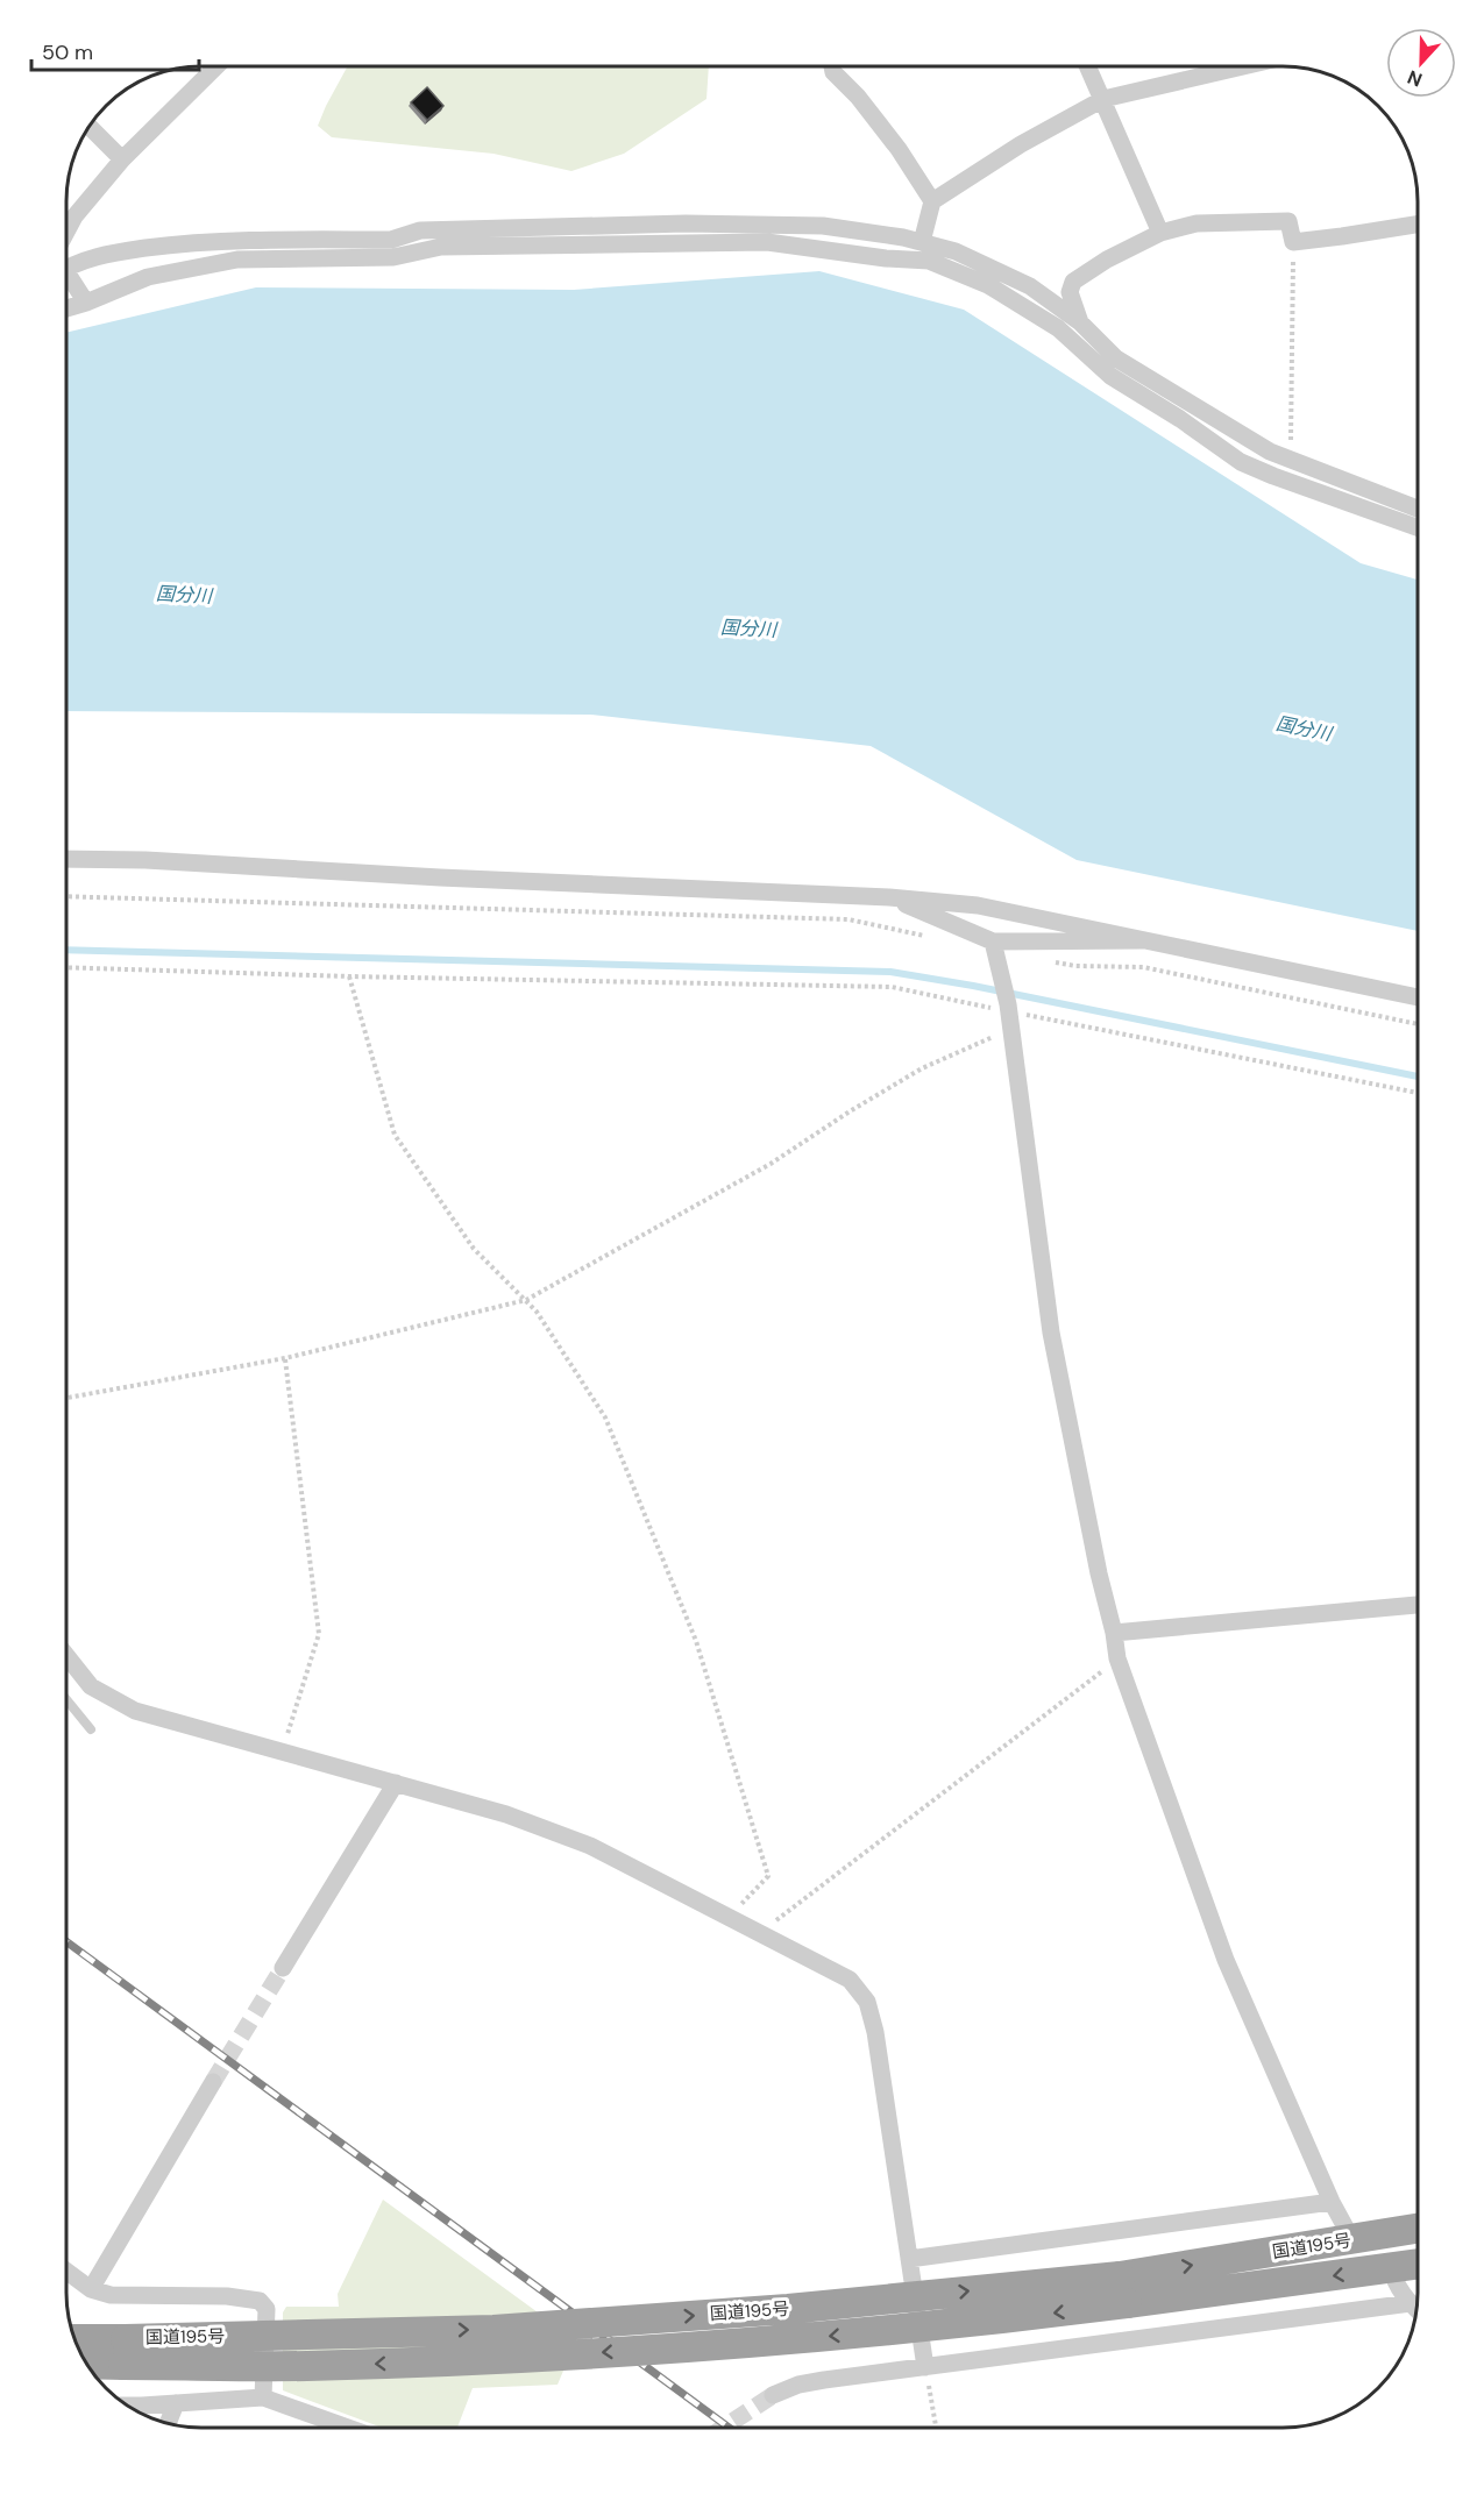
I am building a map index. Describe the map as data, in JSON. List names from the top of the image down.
{
  "streets": {
    "highway": ["国道195号"]
  },
  "water": ["国分川"],
  "scale_bar": "50 m",
  "north": "bottom"
}
